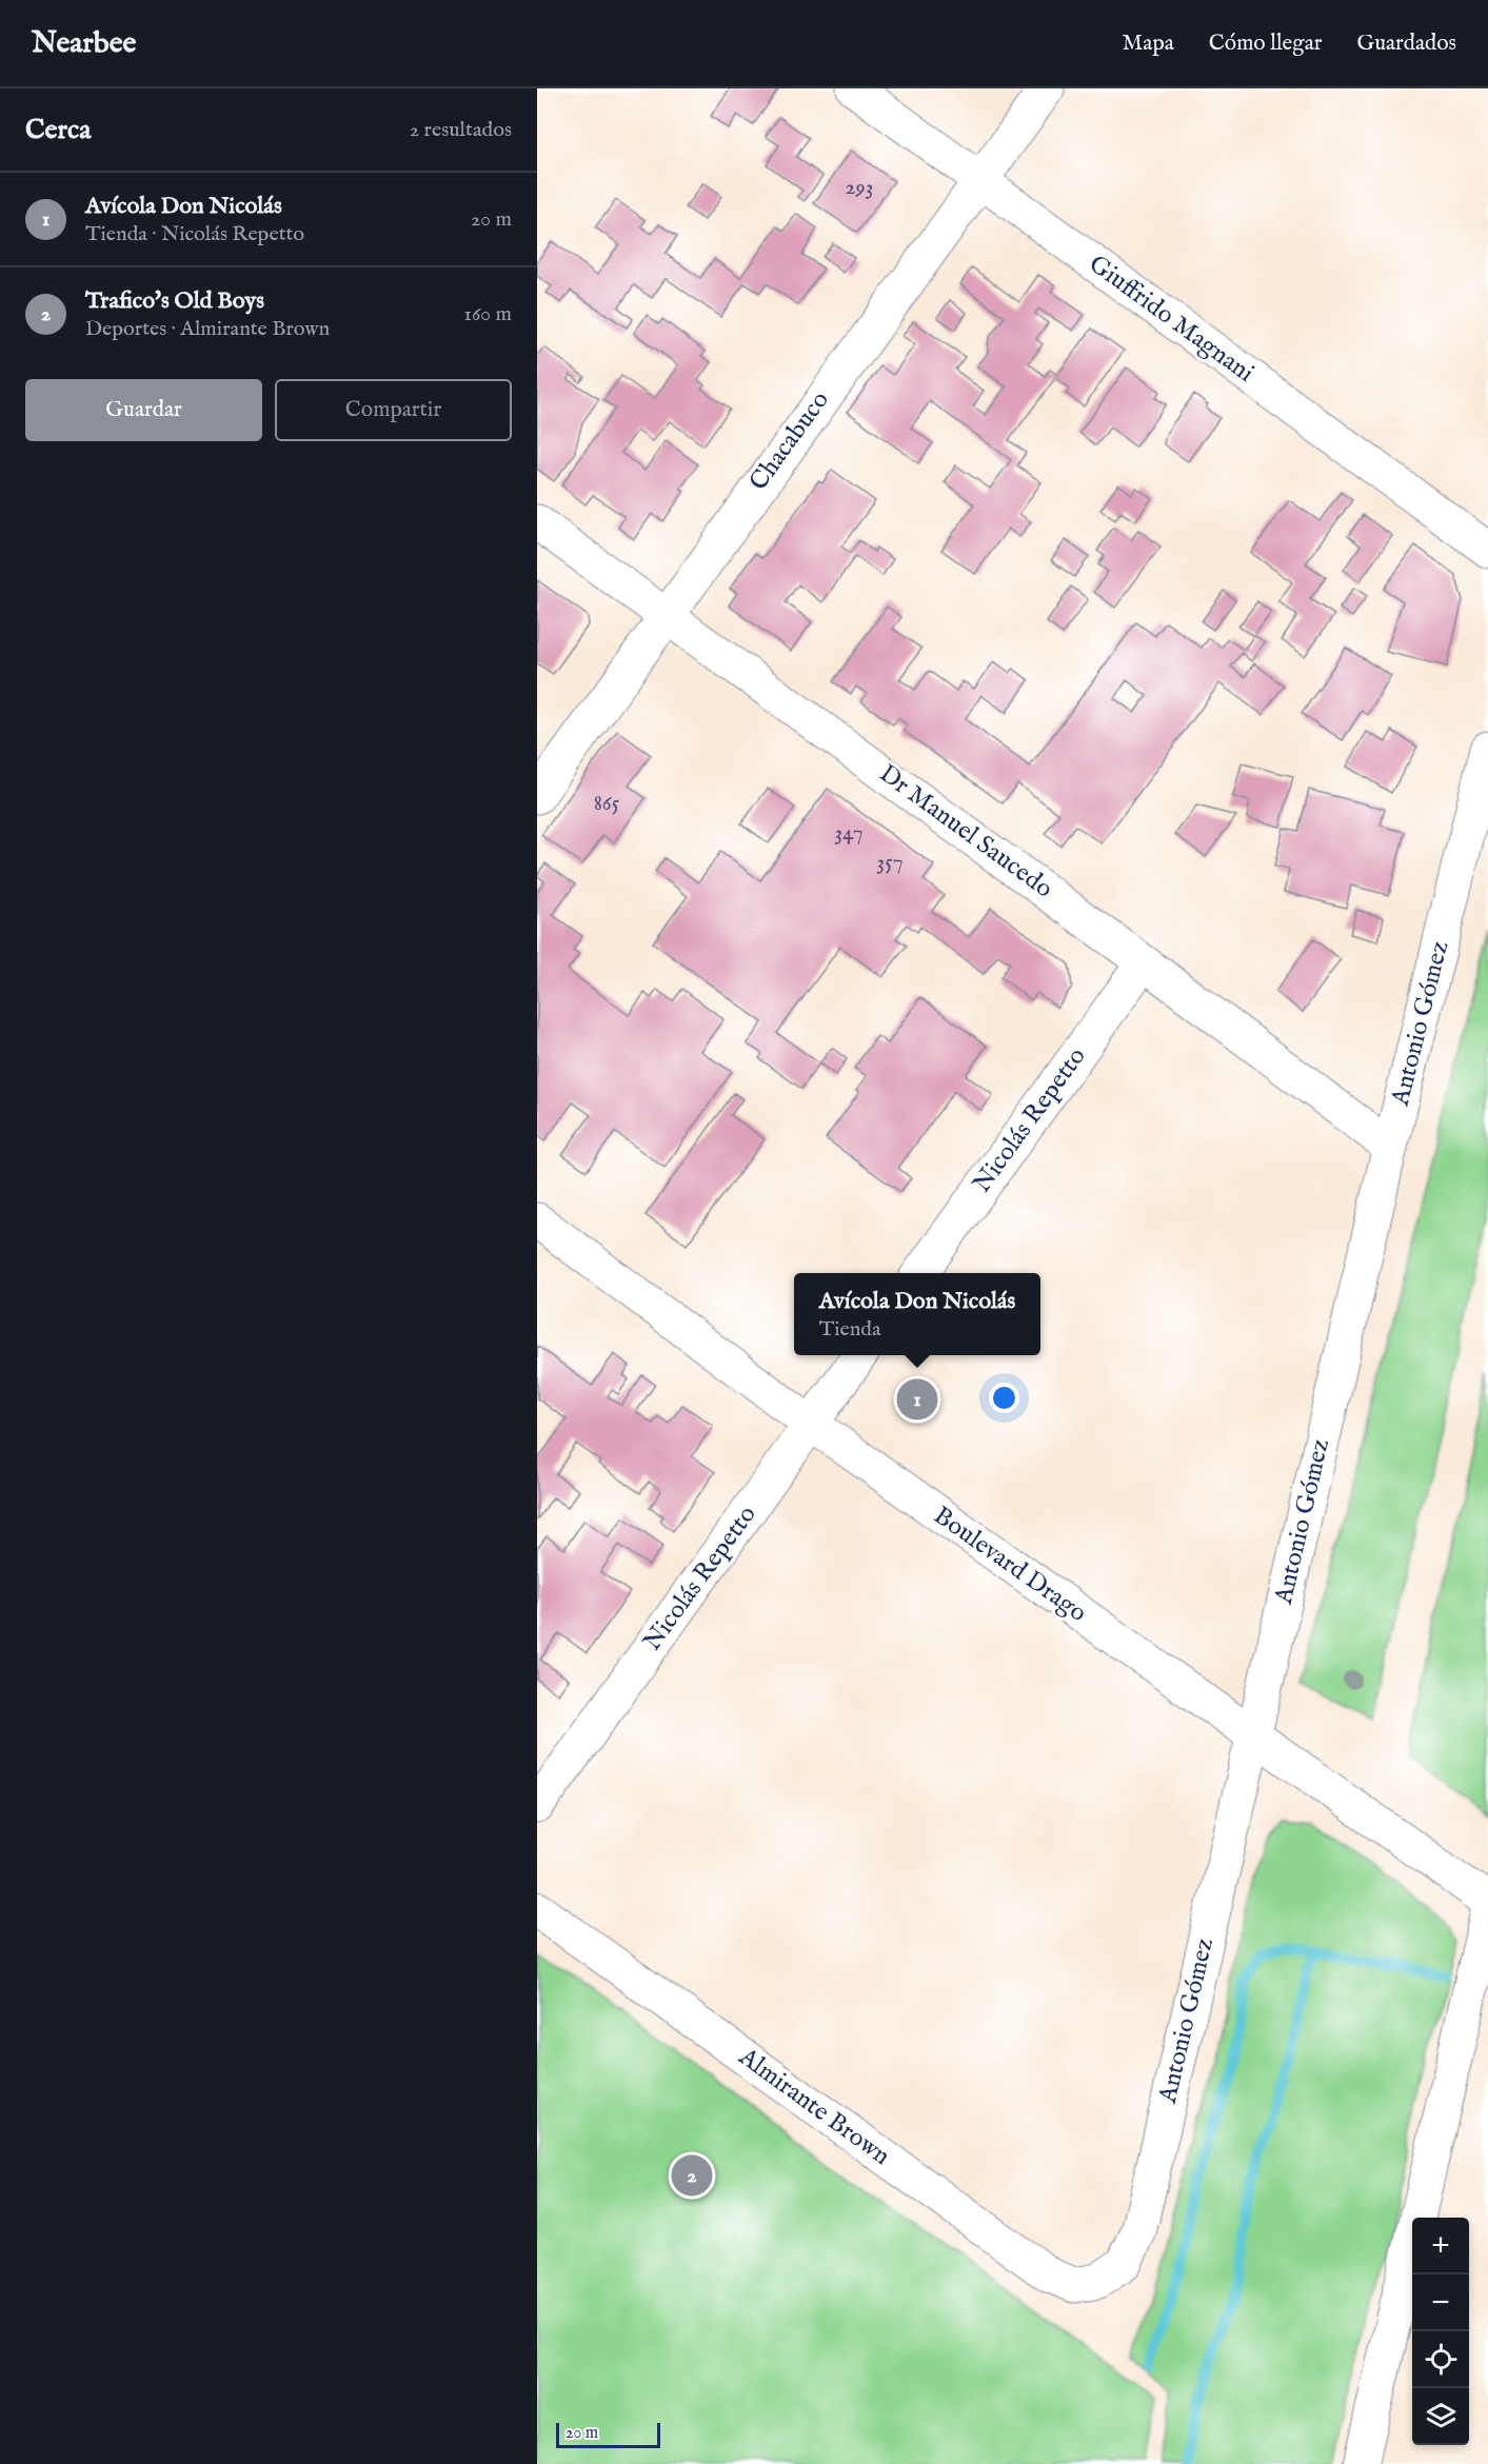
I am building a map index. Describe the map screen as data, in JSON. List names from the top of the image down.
{
  "streets": {
    "street": [
      "Giuffrido Magnani",
      "Chacabuco",
      "Dr Manuel Saucedo",
      "Antonio Gómez",
      "Nicolás Repetto",
      "Boulevard Drago",
      "Almirante Brown"
    ]
  },
  "crossings": [
    ["Giuffrido Magnani", "Chacabuco"],
    ["Chacabuco", "Dr Manuel Saucedo"],
    ["Dr Manuel Saucedo", "Antonio Gómez"],
    ["Dr Manuel Saucedo", "Nicolás Repetto"],
    ["Antonio Gómez", "Boulevard Drago"],
    ["Antonio Gómez", "Almirante Brown"],
    ["Nicolás Repetto", "Boulevard Drago"]
  ],
  "house_numbers": [
    "293",
    "865",
    "347",
    "357"
  ],
  "scale_bar": "20 m",
  "page": {
    "header": "Nearbee",
    "nav": ["Mapa", "Cómo llegar", "Guardados"],
    "heading": ["Cerca", "2 resultados"],
    "list": [
      {
        "mark": "1",
        "name": "Avícola Don Nicolás",
        "note": "Tienda · Nicolás Repetto",
        "value": "20 m"
      },
      {
        "mark": "2",
        "name": "Trafico's Old Boys",
        "note": "Deportes · Almirante Brown",
        "value": "160 m"
      }
    ],
    "buttons": ["Guardar", "Compartir"],
    "popup": ["Avícola Don Nicolás", "Tienda"],
    "pins": ["1", "2"],
    "map_buttons": ["+", "−"],
    "scale": "20 m"
  }
}
